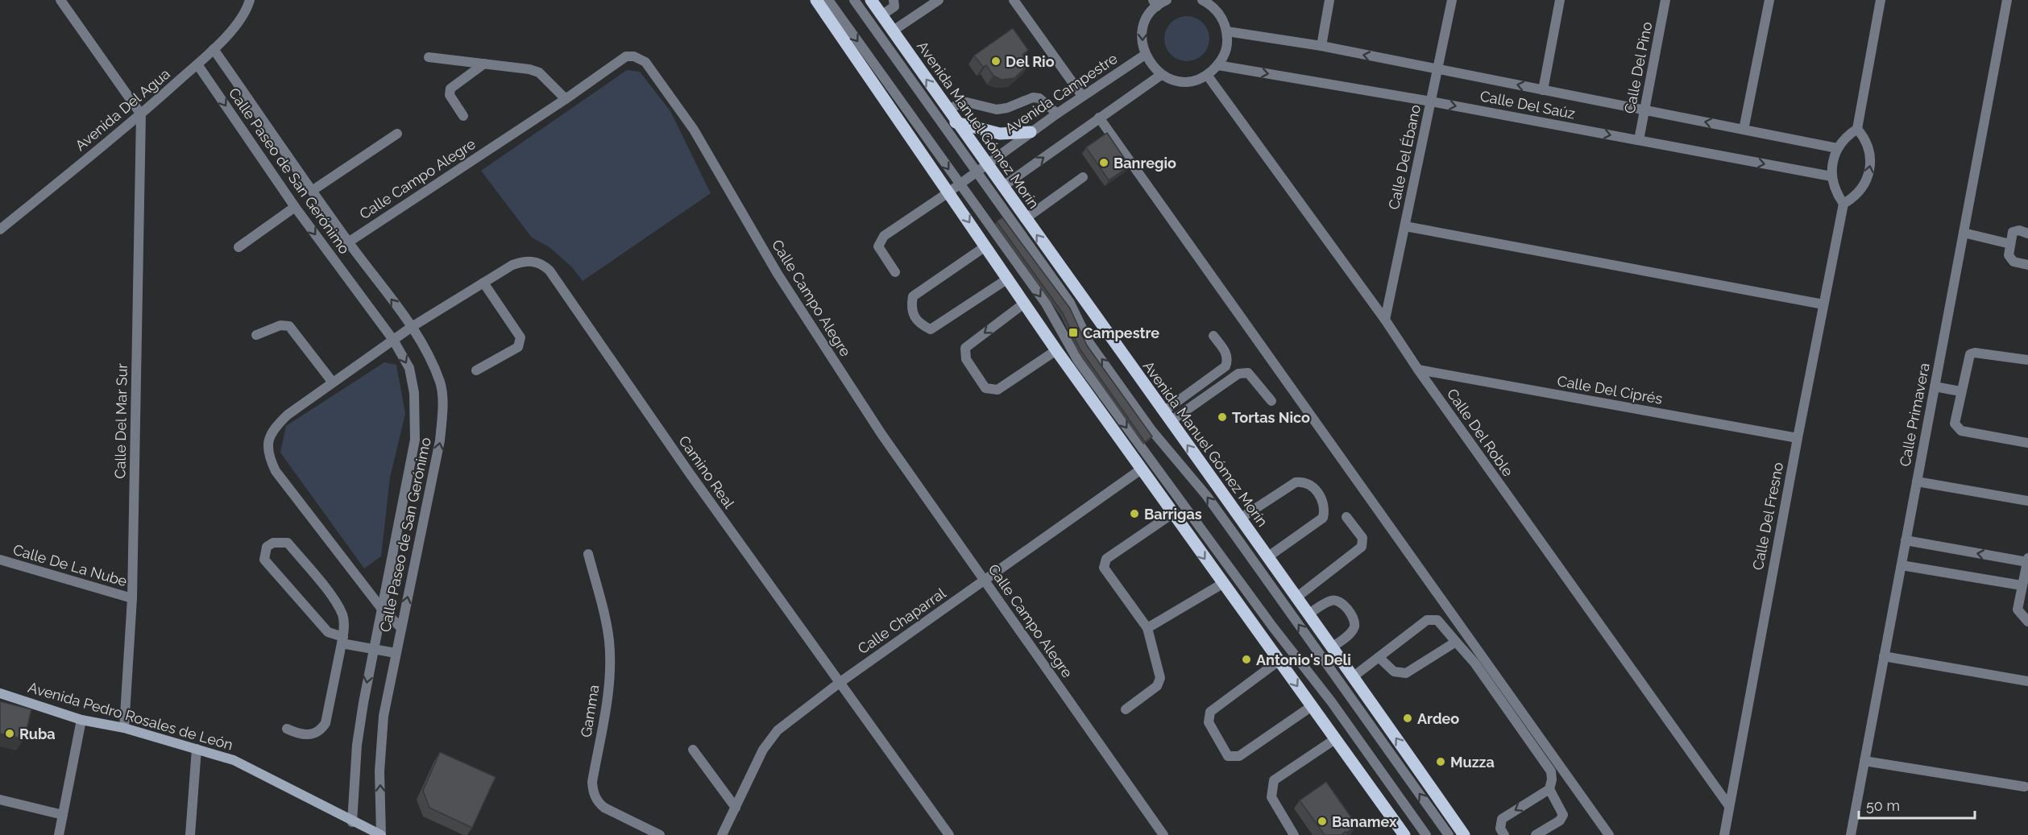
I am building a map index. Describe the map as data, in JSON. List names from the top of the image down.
{
  "streets": {
    "main road": ["Avenida Manuel Gómez Morín", "Avenida Pedro Rosales de León"],
    "street": [
      "Calle Del Pino",
      "Avenida Campestre",
      "Calle Del Saúz",
      "Avenida Del Agua",
      "Calle Del Ébano",
      "Calle Paseo de San Gerónimo",
      "Calle Campo Alegre",
      "Calle Del Ciprés",
      "Calle Primavera",
      "Calle Del Mar Sur",
      "Calle Del Roble",
      "Camino Real",
      "Calle Del Fresno",
      "Calle De La Nube",
      "Calle Chaparral",
      "Gamma"
    ]
  },
  "crossings": [
    ["Calle Del Pino", "Calle Del Saúz"],
    ["Avenida Campestre", "Avenida Manuel Gómez Morín"],
    ["Calle Del Saúz", "Calle Del Ébano"],
    ["Avenida Del Agua", "Calle Paseo de San Gerónimo"],
    ["Avenida Del Agua", "Calle Del Mar Sur"],
    ["Calle Del Ébano", "Calle Del Roble"],
    ["Calle Paseo de San Gerónimo", "Calle Campo Alegre"],
    ["Calle Paseo de San Gerónimo", "Camino Real"],
    ["Calle Paseo de San Gerónimo", "Avenida Pedro Rosales de León"],
    ["Calle Campo Alegre", "Calle Chaparral"],
    ["Calle Del Ciprés", "Calle Del Roble"],
    ["Calle Del Ciprés", "Calle Del Fresno"],
    ["Calle Del Mar Sur", "Calle De La Nube"],
    ["Calle Del Mar Sur", "Avenida Pedro Rosales de León"],
    ["Calle Del Roble", "Calle Del Fresno"],
    ["Camino Real", "Calle Chaparral"]
  ],
  "places": {
    "other": [
      "Del Rio",
      "Banregio",
      "Tortas Nico",
      "Barrigas",
      "Antonio's Deli",
      "Ardeo",
      "Ruba",
      "Muzza",
      "Banamex"
    ],
    "transit": ["Campestre"]
  },
  "scale_bar": "50 m"
}
